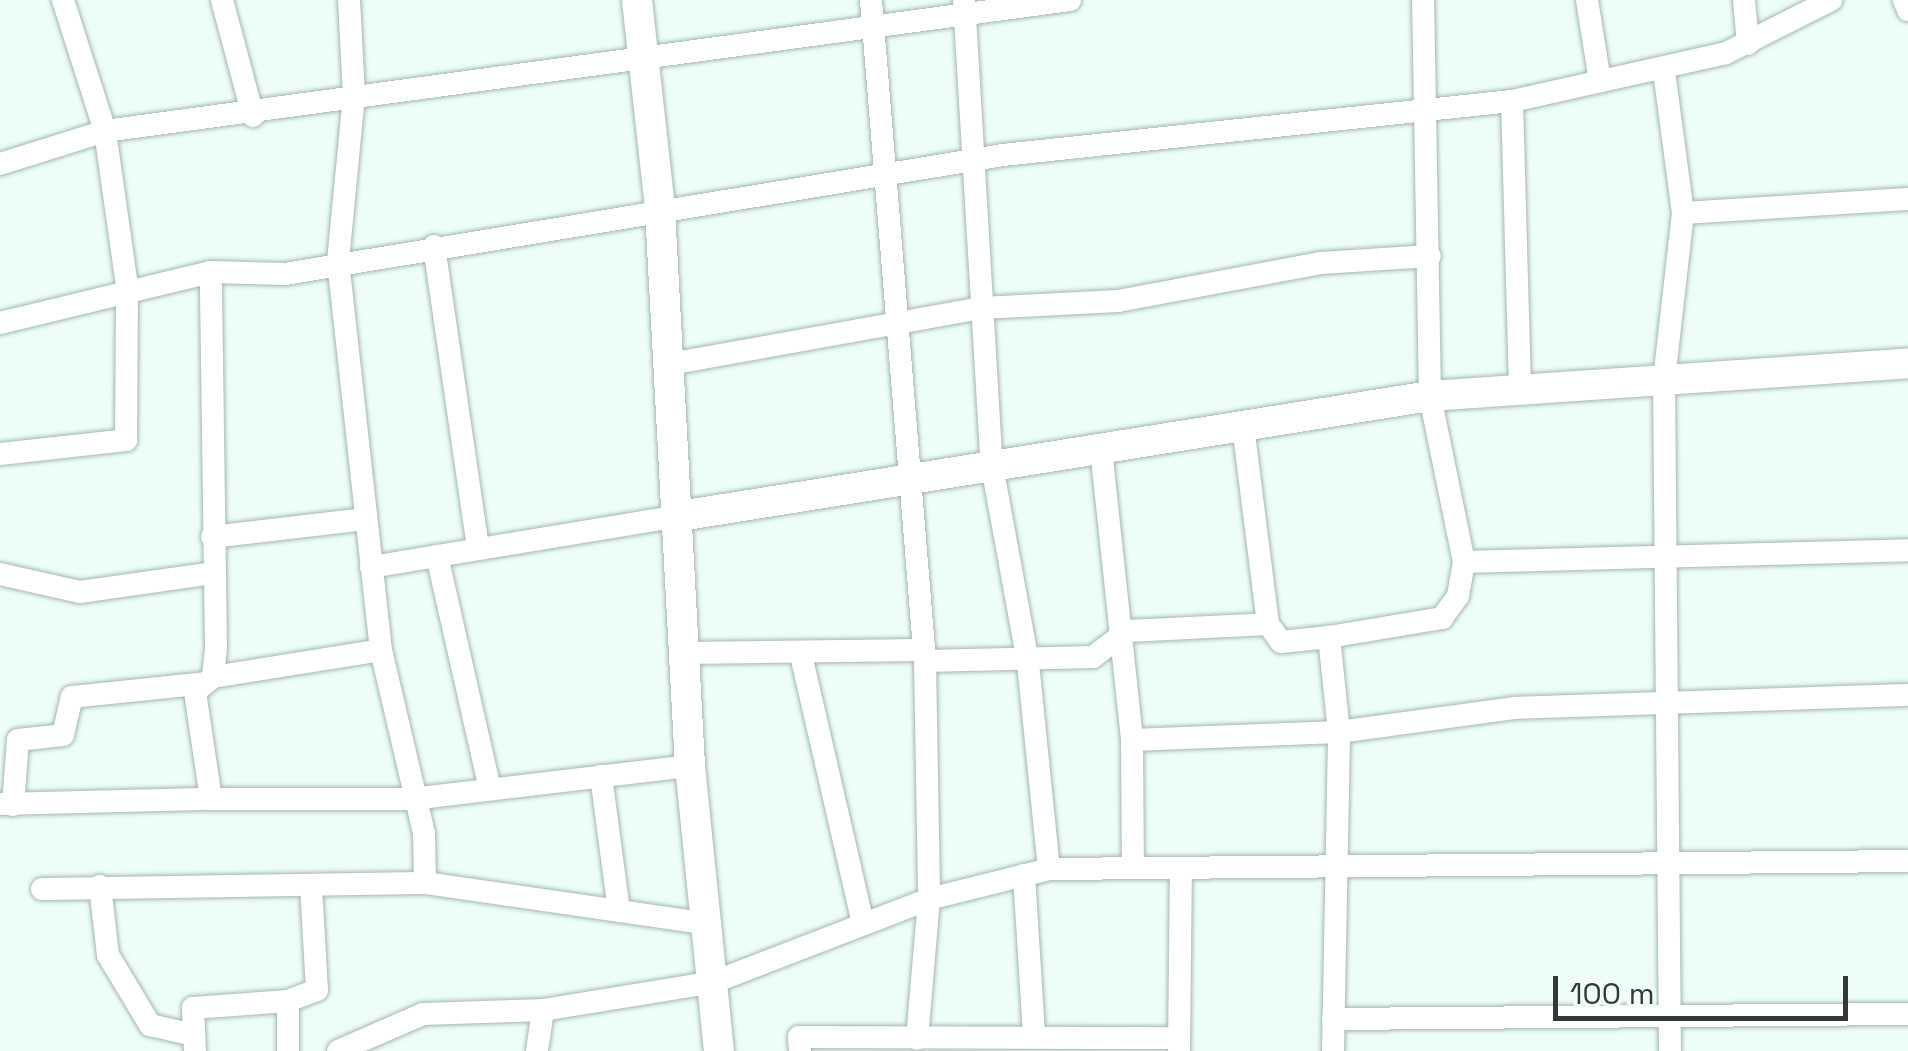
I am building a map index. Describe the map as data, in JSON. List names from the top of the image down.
{
  "scale_bar": "100 m"
}
